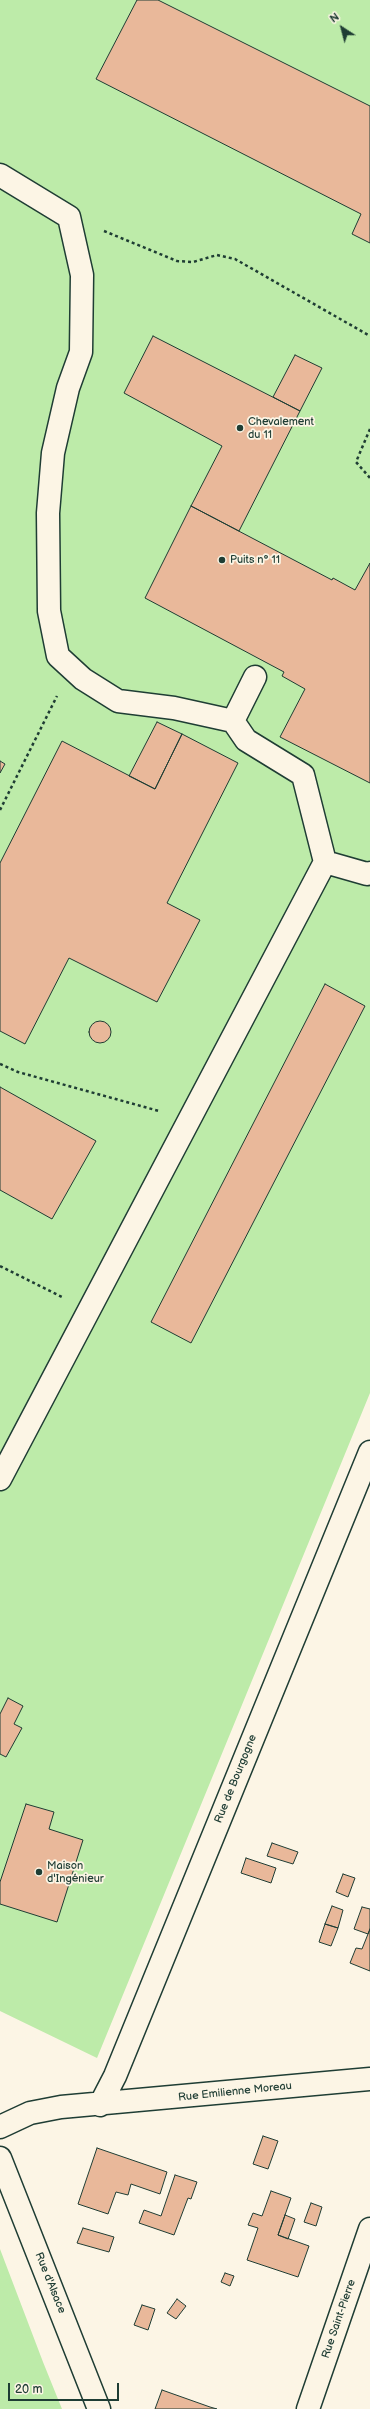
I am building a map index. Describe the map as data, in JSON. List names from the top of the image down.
{
  "streets": {
    "street": [
      "Rue de Bourgogne",
      "Rue Emilienne Moreau",
      "Rue d'Alsace",
      "Rue Saint-Pierre"
    ]
  },
  "crossings": [
    ["Rue de Bourgogne", "Rue Emilienne Moreau"]
  ],
  "places": ["Chevalement du 11", "Puits n° 11", "Maison d'Ingénieur"],
  "scale_bar": "20 m",
  "north": "top left"
}
